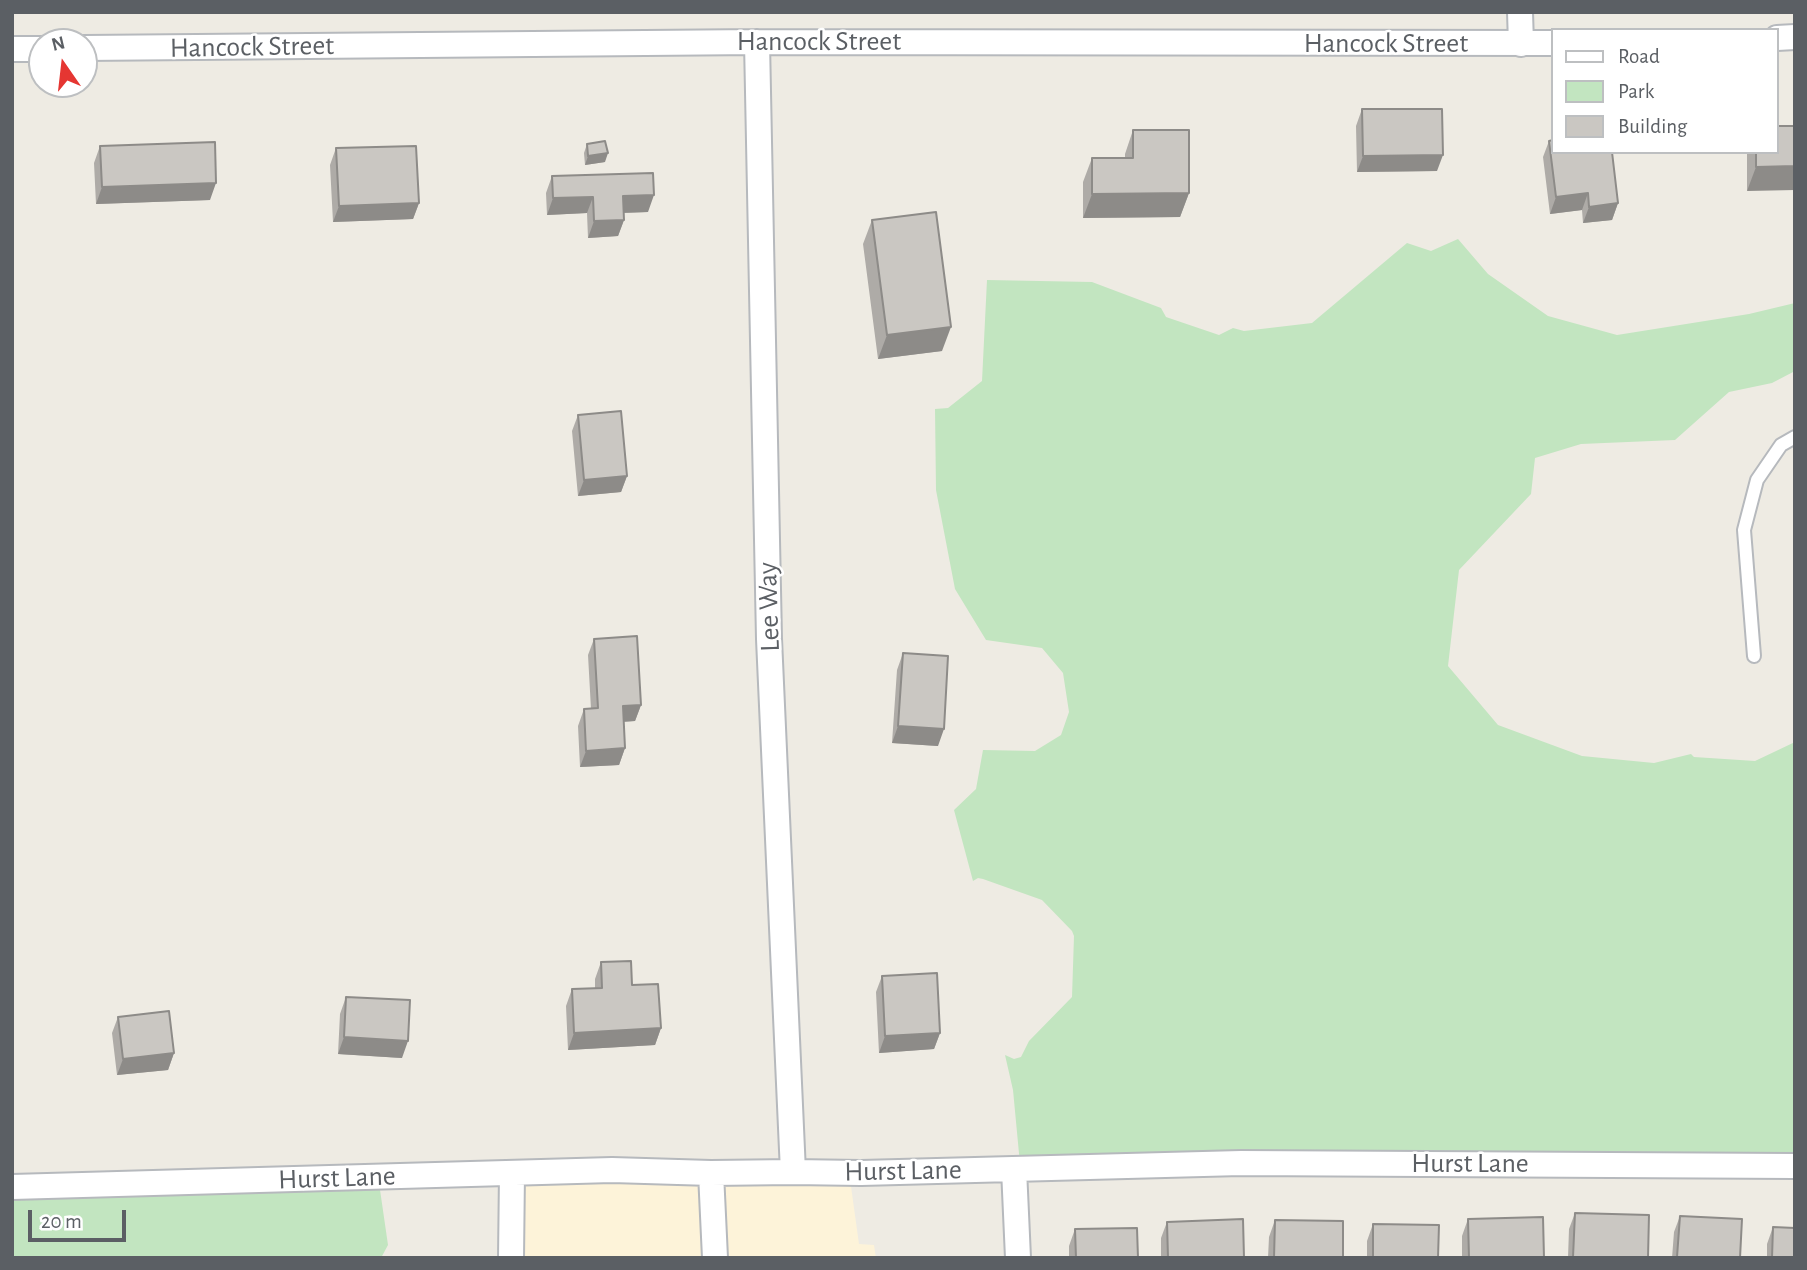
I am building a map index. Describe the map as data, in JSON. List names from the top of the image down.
{
  "streets": {
    "street": ["Hancock Street", "Lee Way", "Hurst Lane"]
  },
  "crossings": [
    ["Hancock Street", "Lee Way"],
    ["Lee Way", "Hurst Lane"]
  ],
  "legend": ["Road", "Park", "Building"],
  "scale_bar": "20 m",
  "north": "top"
}
